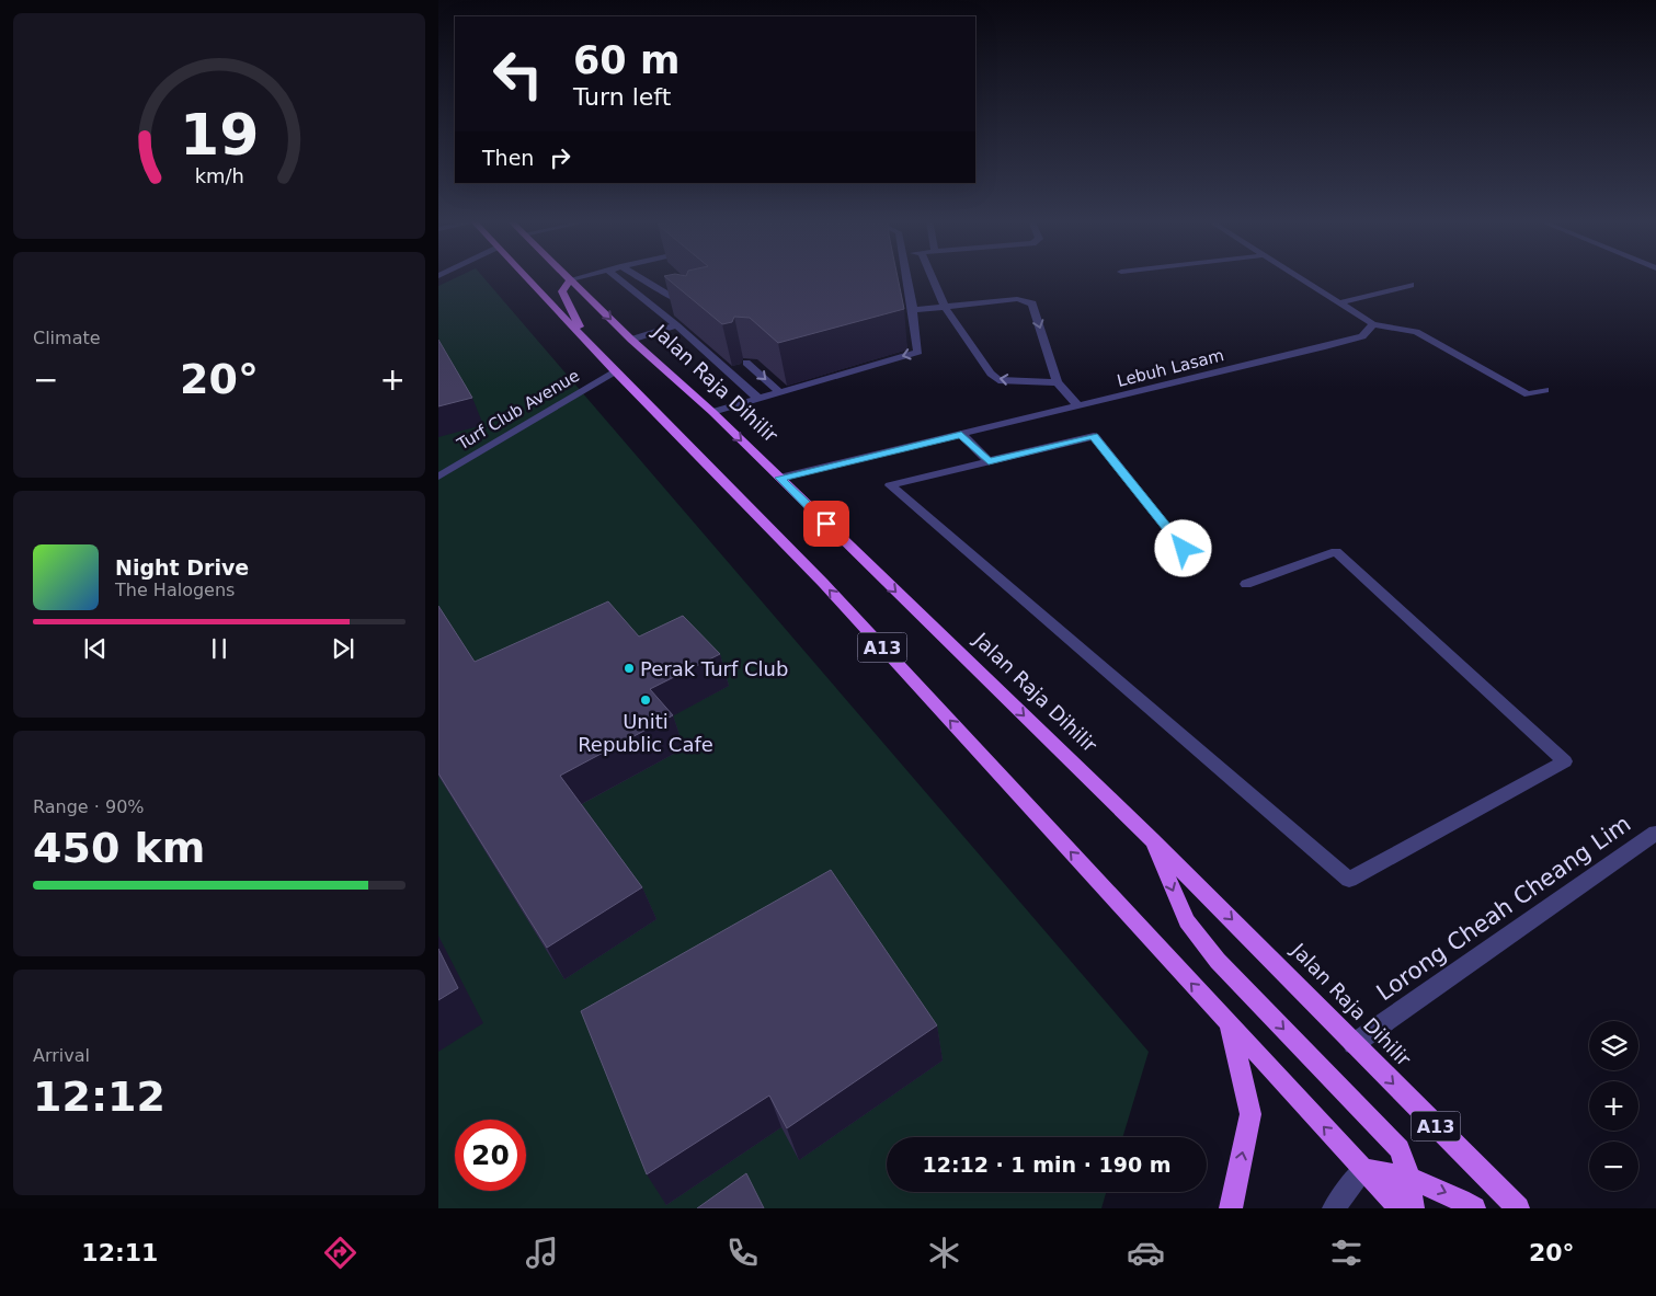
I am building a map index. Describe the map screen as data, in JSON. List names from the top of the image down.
{
  "streets": {
    "main road": ["Jalan Raja Dihilir", "A13"],
    "street": ["Lebuh Lasam", "Turf Club Avenue", "Lorong Cheah Cheang Lim"]
  },
  "crossings": [
    ["Lebuh Lasam", "Jalan Raja Dihilir"],
    ["Jalan Raja Dihilir", "Lorong Cheah Cheang Lim"],
    ["Turf Club Avenue", "A13"]
  ],
  "places": ["Perak Turf Club", "Uniti Republic Cafe"],
  "page": {
    "turn": ["60 m", "Turn left"],
    "then": "Then",
    "tile": [
      "Climate",
      ["Range · 90%", "450 km"],
      ["Arrival", "12:12"]
    ],
    "heat": ["−", "20°", "+"],
    "song": ["Night Drive", "The Halogens"],
    "map_buttons": ["+", "−"],
    "limit": "20",
    "trip": "12:12 · 1 min · 190 m",
    "tabs": ["12:11", "20°"],
    "gauge": ["19", "km/h"]
  }
}
